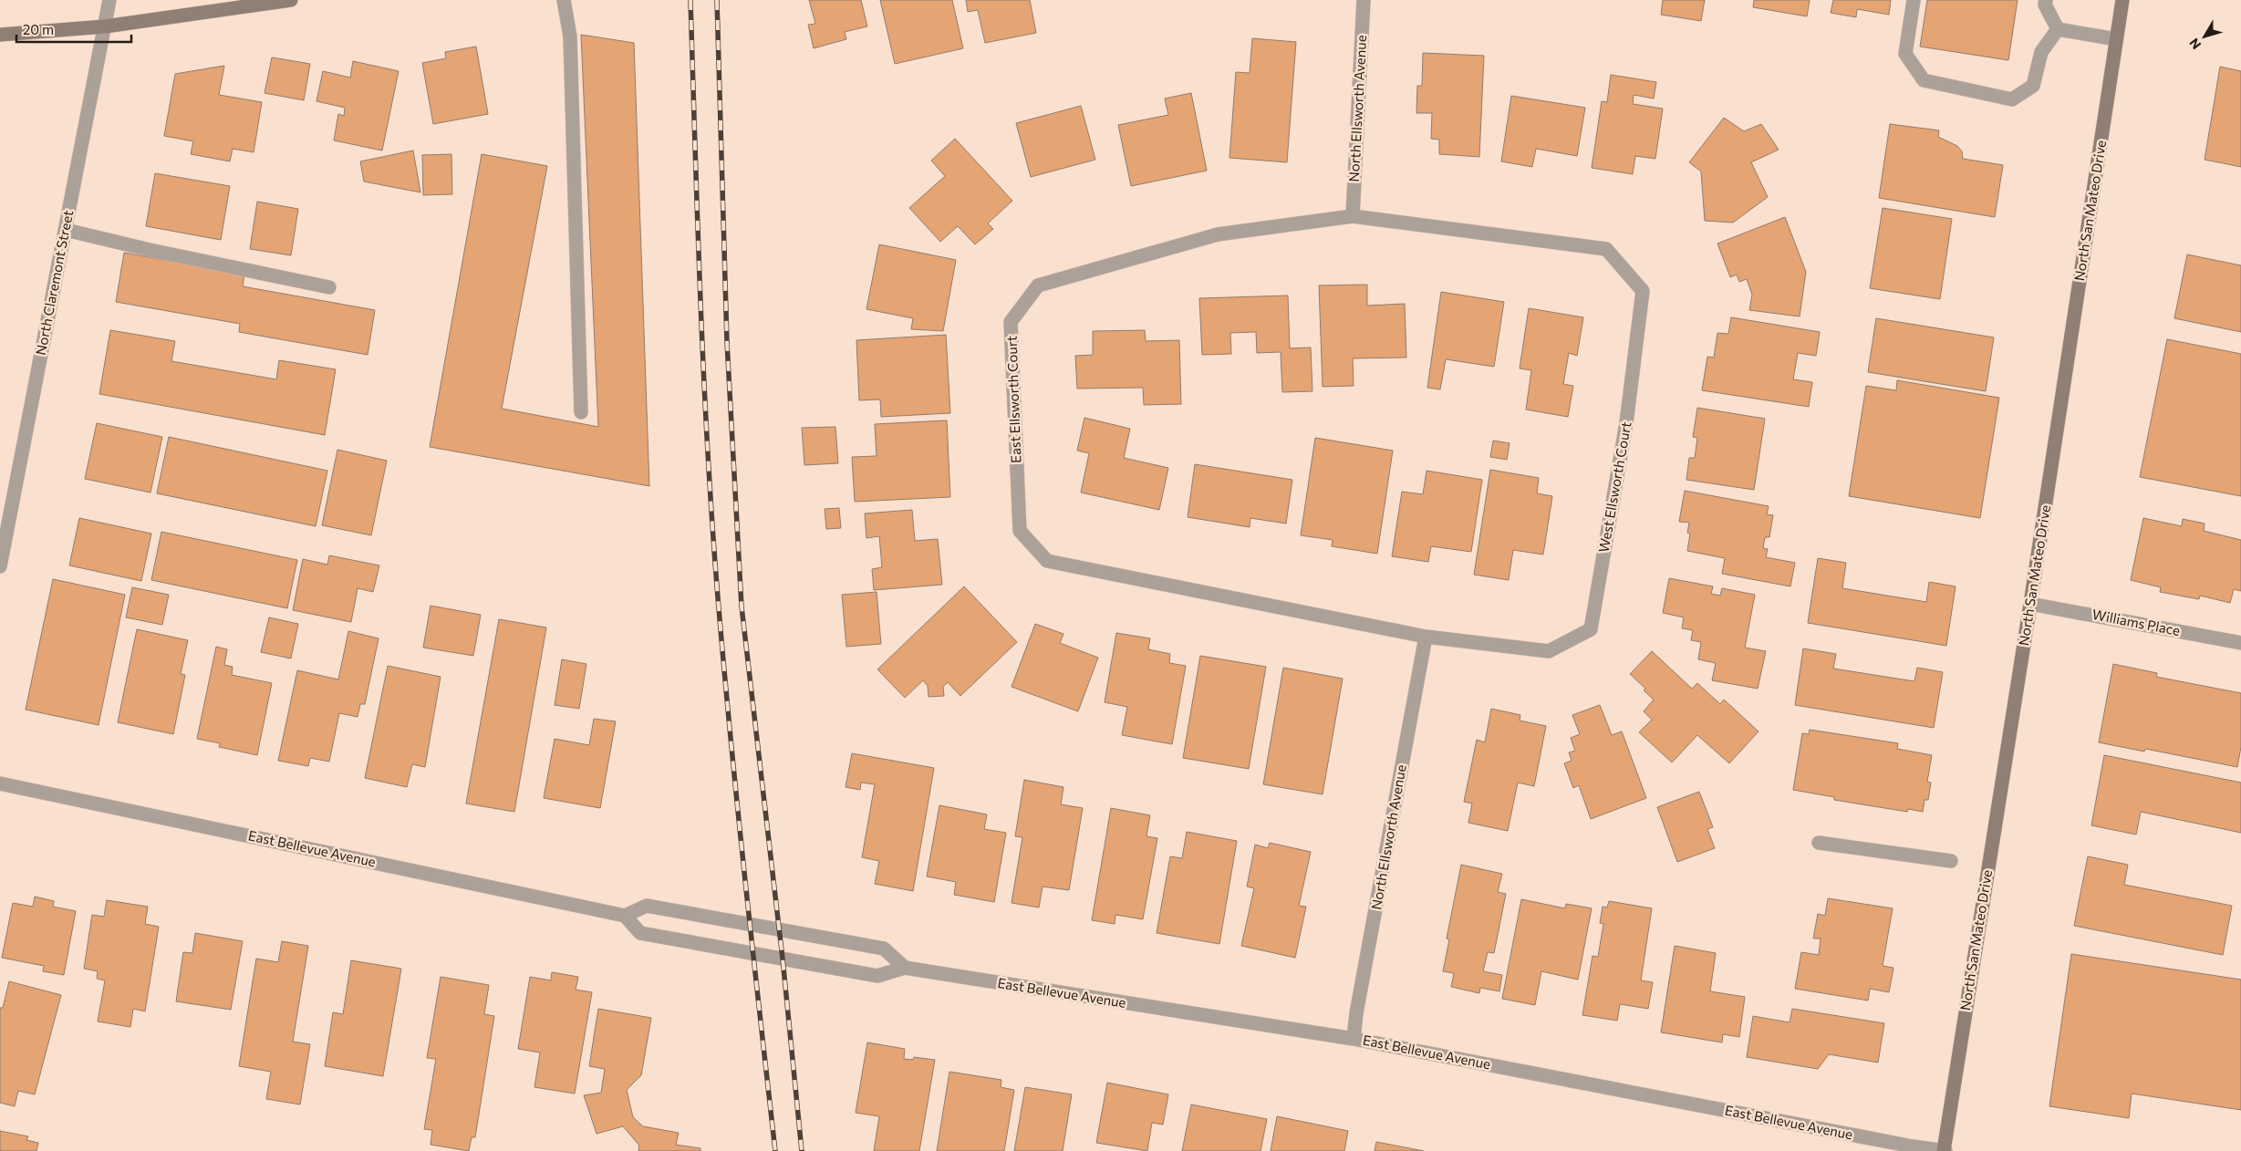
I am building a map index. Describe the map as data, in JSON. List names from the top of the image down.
{
  "streets": {
    "main road": ["North San Mateo Drive"],
    "street": [
      "North Ellsworth Avenue",
      "North Claremont Street",
      "East Ellsworth Court",
      "West Ellsworth Court",
      "Williams Place",
      "East Bellevue Avenue"
    ]
  },
  "crossings": [
    ["North Ellsworth Avenue", "East Ellsworth Court"],
    ["North Ellsworth Avenue", "West Ellsworth Court"],
    ["North Ellsworth Avenue", "East Bellevue Avenue"],
    ["North San Mateo Drive", "Williams Place"],
    ["North San Mateo Drive", "East Bellevue Avenue"],
    ["East Ellsworth Court", "West Ellsworth Court"]
  ],
  "scale_bar": "20 m",
  "north": "bottom left"
}
